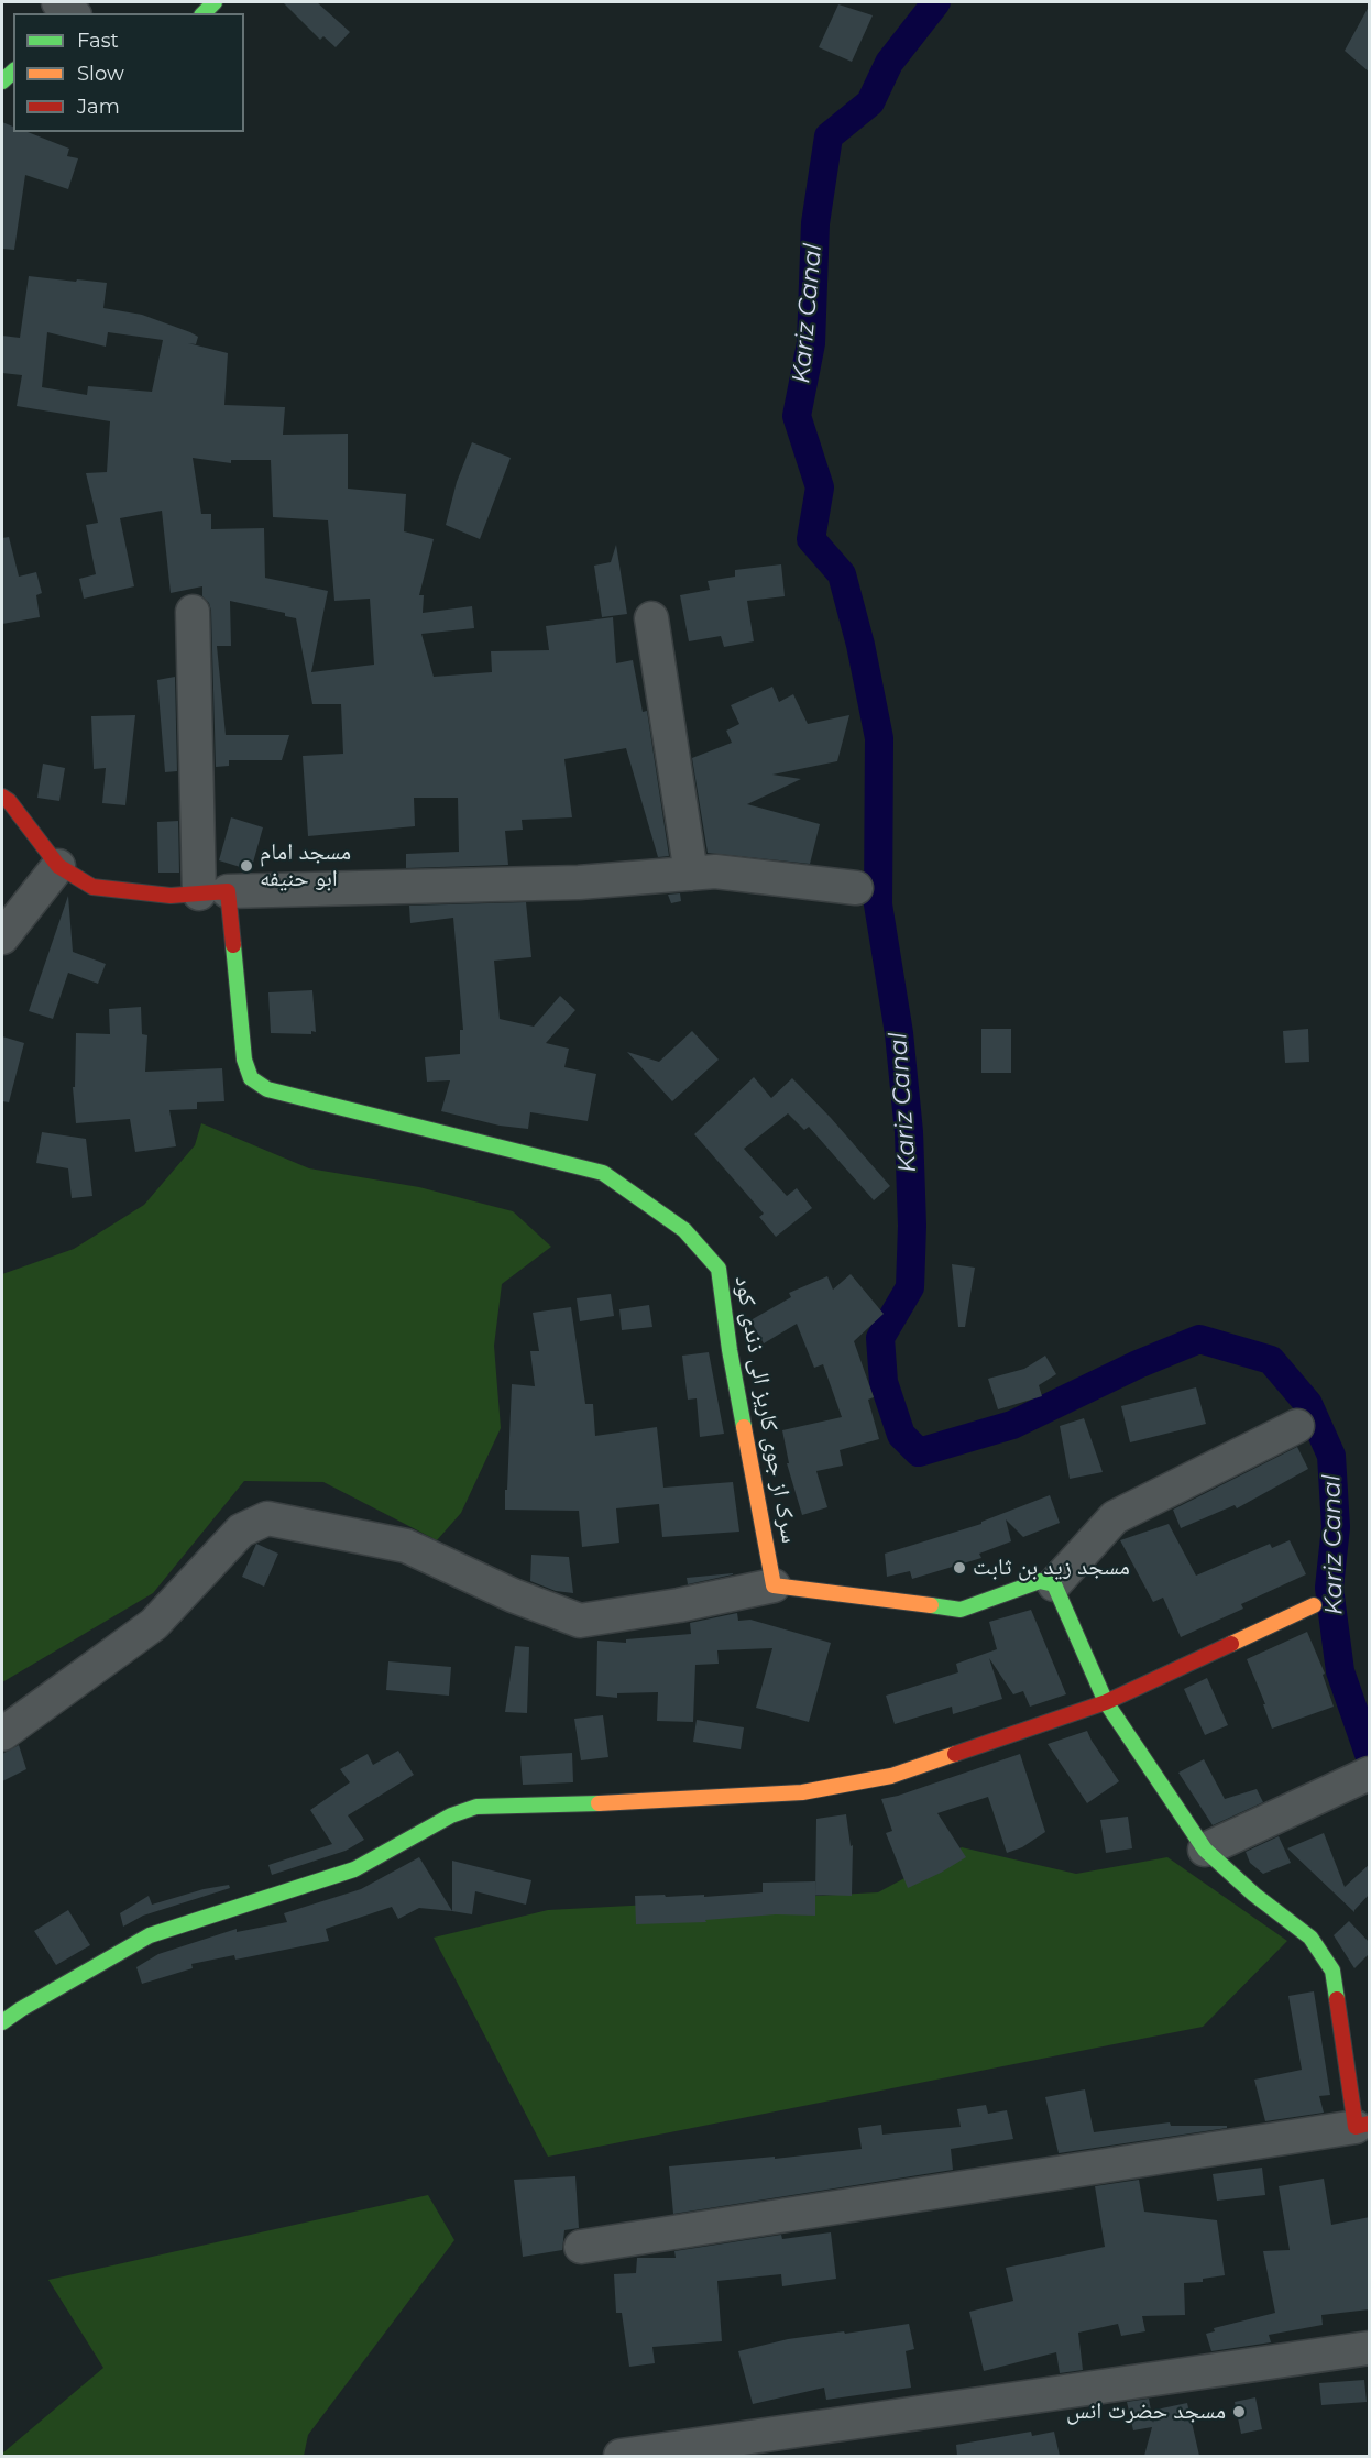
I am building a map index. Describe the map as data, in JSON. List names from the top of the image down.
{
  "streets": {
    "street": ["سرک از جوی کاریز الی ذندی کود"]
  },
  "water": ["Kariz Canal"],
  "places": ["مسجد امام ابو حنیفه", "مسجد زید بن ثابت", "مسجد حضرت انس"],
  "legend": ["Fast", "Slow", "Jam"]
}
